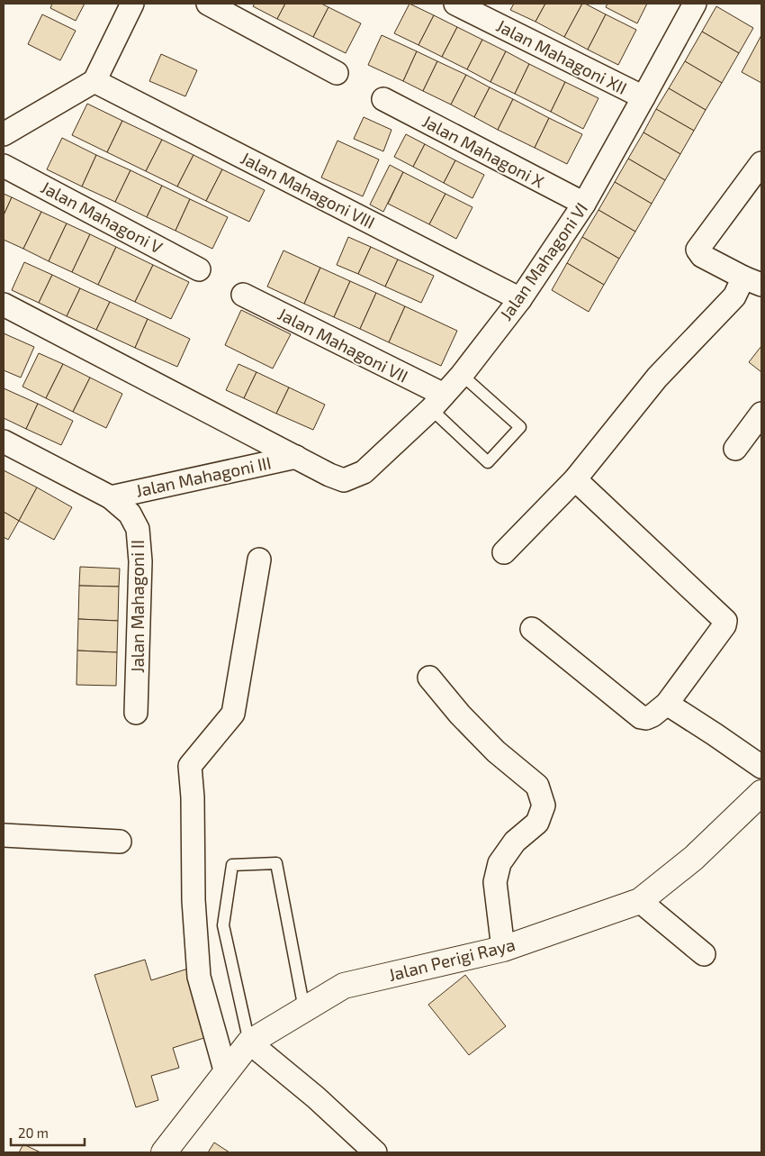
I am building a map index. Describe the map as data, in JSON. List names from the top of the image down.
{
  "streets": {
    "street": [
      "Jalan Mahagoni XII",
      "Jalan Mahagoni X",
      "Jalan Mahagoni VIII",
      "Jalan Mahagoni V",
      "Jalan Mahagoni VI",
      "Jalan Mahagoni VII",
      "Jalan Mahagoni III",
      "Jalan Mahagoni II",
      "Jalan Perigi Raya"
    ]
  },
  "crossings": [
    ["Jalan Mahagoni XII", "Jalan Mahagoni VI"],
    ["Jalan Mahagoni X", "Jalan Mahagoni VI"],
    ["Jalan Mahagoni VIII", "Jalan Mahagoni VI"],
    ["Jalan Mahagoni VI", "Jalan Mahagoni VII"],
    ["Jalan Mahagoni VI", "Jalan Mahagoni III"],
    ["Jalan Mahagoni III", "Jalan Mahagoni II"]
  ],
  "scale_bar": "20 m"
}
